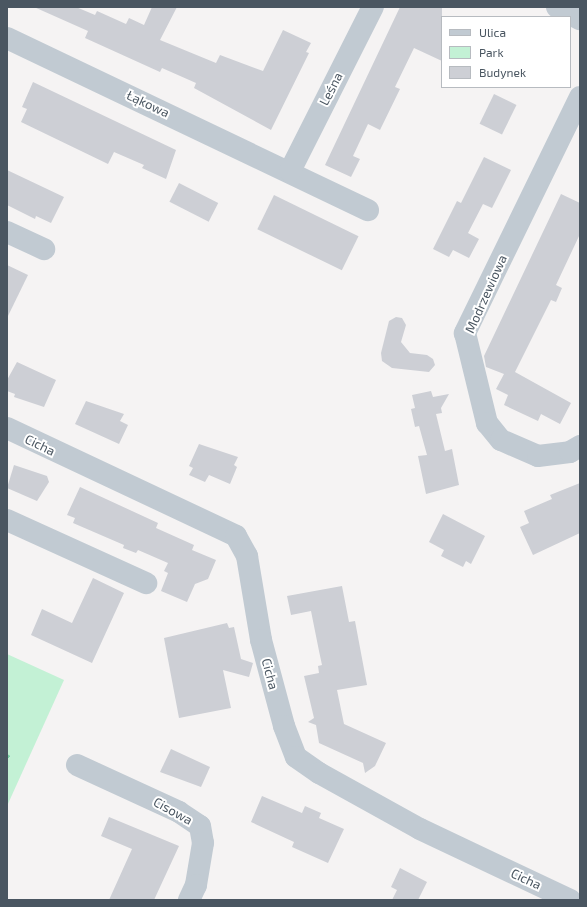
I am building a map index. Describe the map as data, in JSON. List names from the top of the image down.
{
  "streets": {
    "street": [
      "Leśna",
      "Łąkowa",
      "Modrzewiowa",
      "Cicha",
      "Cisowa"
    ]
  },
  "crossings": [
    ["Leśna", "Łąkowa"]
  ],
  "legend": ["Ulica", "Park", "Budynek"]
}
